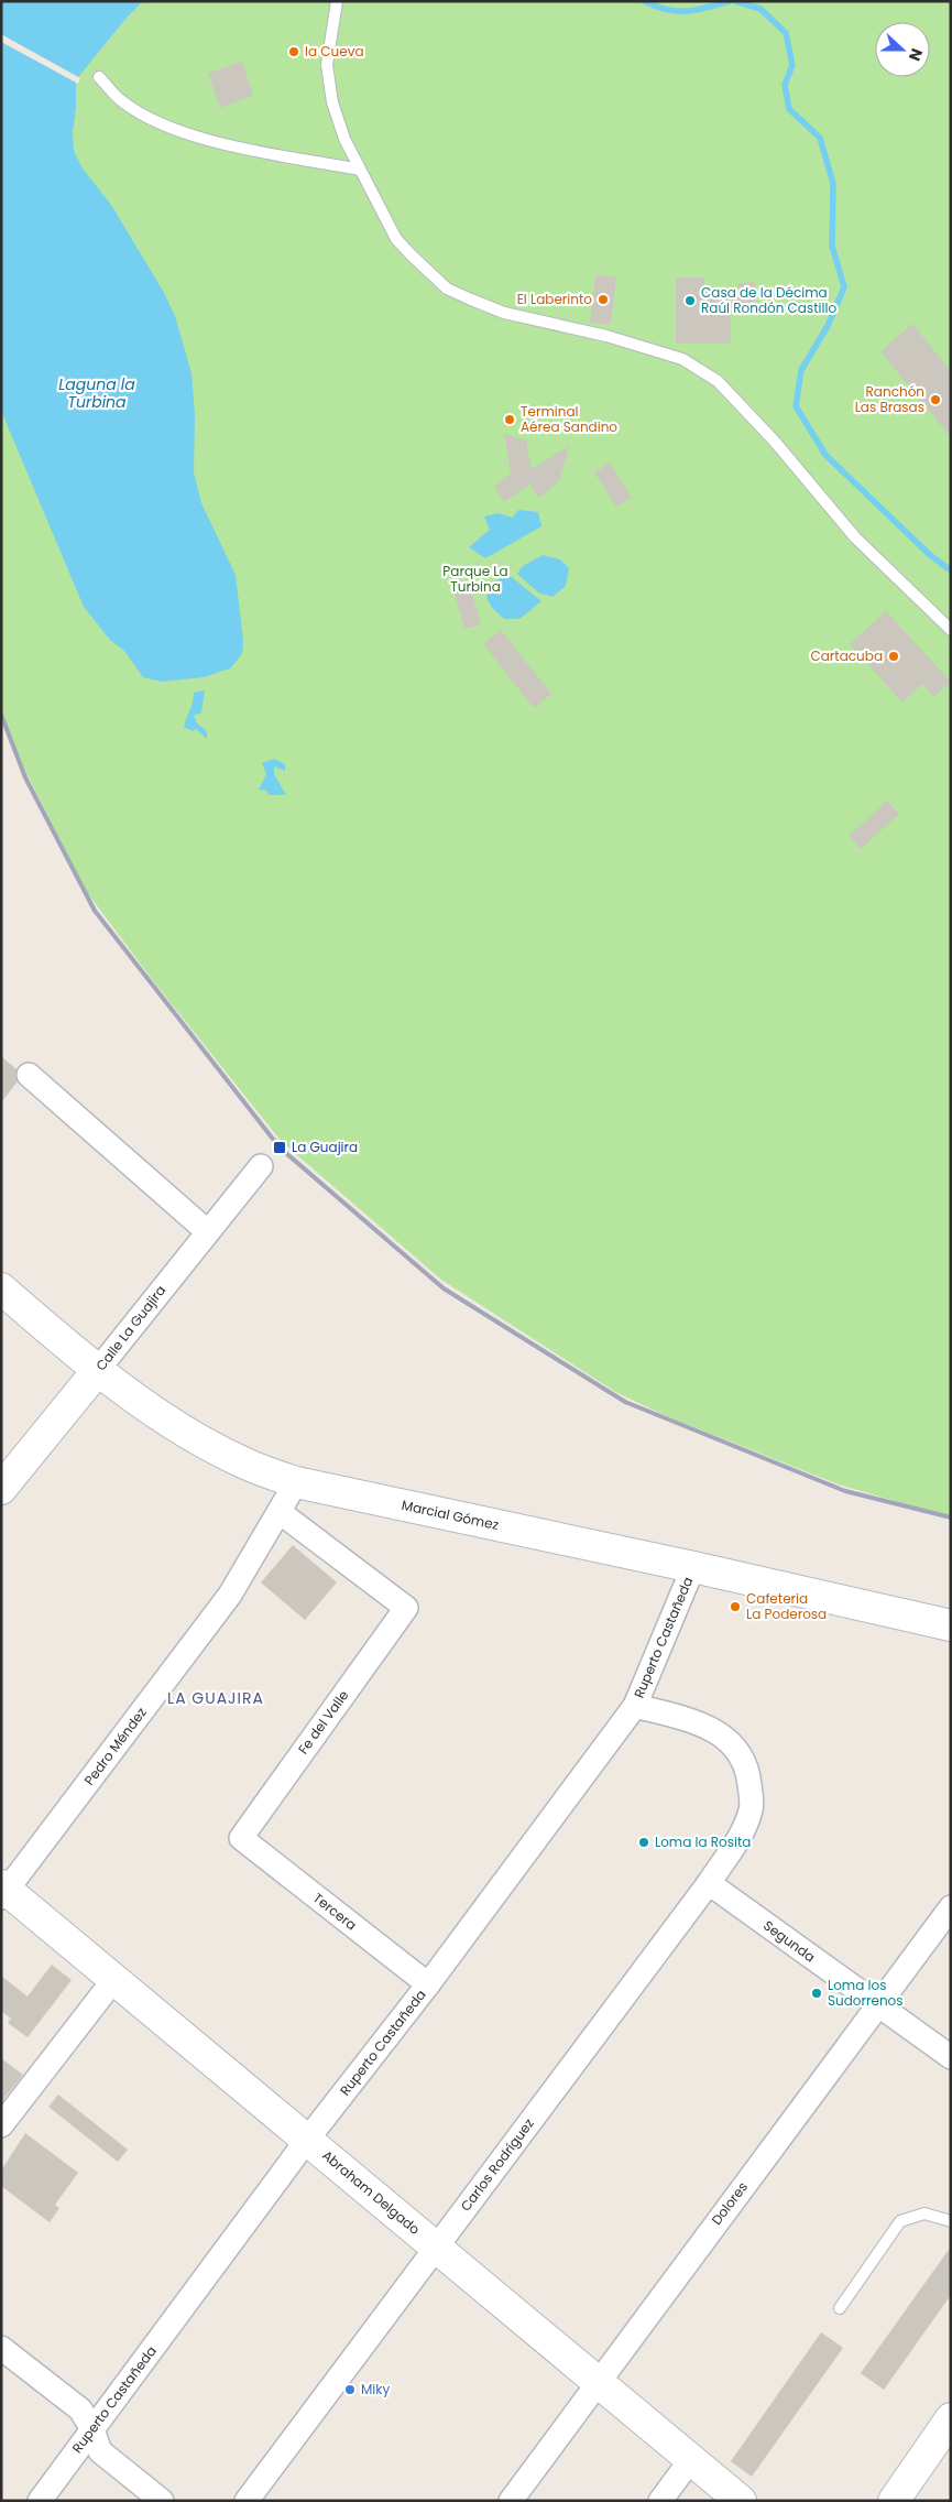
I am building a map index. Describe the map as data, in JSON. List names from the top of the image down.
{
  "streets": {
    "main road": ["Calle La Guajira", "Marcial Gómez", "Abraham Delgado"],
    "street": [
      "Ruperto Castañeda",
      "Fe del Valle",
      "Pedro Méndez",
      "Tercera",
      "Segunda",
      "Carlos Rodríguez",
      "Dolores"
    ]
  },
  "crossings": [
    ["Calle La Guajira", "Marcial Gómez"],
    ["Marcial Gómez", "Ruperto Castañeda"],
    ["Marcial Gómez", "Pedro Méndez"],
    ["Ruperto Castañeda", "Tercera"],
    ["Ruperto Castañeda", "Carlos Rodríguez"],
    ["Ruperto Castañeda", "Abraham Delgado"],
    ["Fe del Valle", "Pedro Méndez"],
    ["Fe del Valle", "Tercera"],
    ["Pedro Méndez", "Abraham Delgado"],
    ["Segunda", "Carlos Rodríguez"],
    ["Segunda", "Dolores"],
    ["Carlos Rodríguez", "Abraham Delgado"],
    ["Abraham Delgado", "Dolores"]
  ],
  "districts": ["LA GUAJIRA"],
  "water": ["Laguna la Turbina"],
  "parks": ["Parque La Turbina"],
  "places": {
    "other": [
      "la Cueva",
      "El Laberinto",
      "Casa de la Décima Raúl Rondón Castillo",
      "Ranchón Las Brasas",
      "Terminal Aérea Sandino",
      "Cartacuba",
      "Cafeteria La Poderosa",
      "Loma la Rosita",
      "Loma los Sudorrenos",
      "Miky"
    ],
    "transit": ["La Guajira"]
  },
  "north": "right"
}
